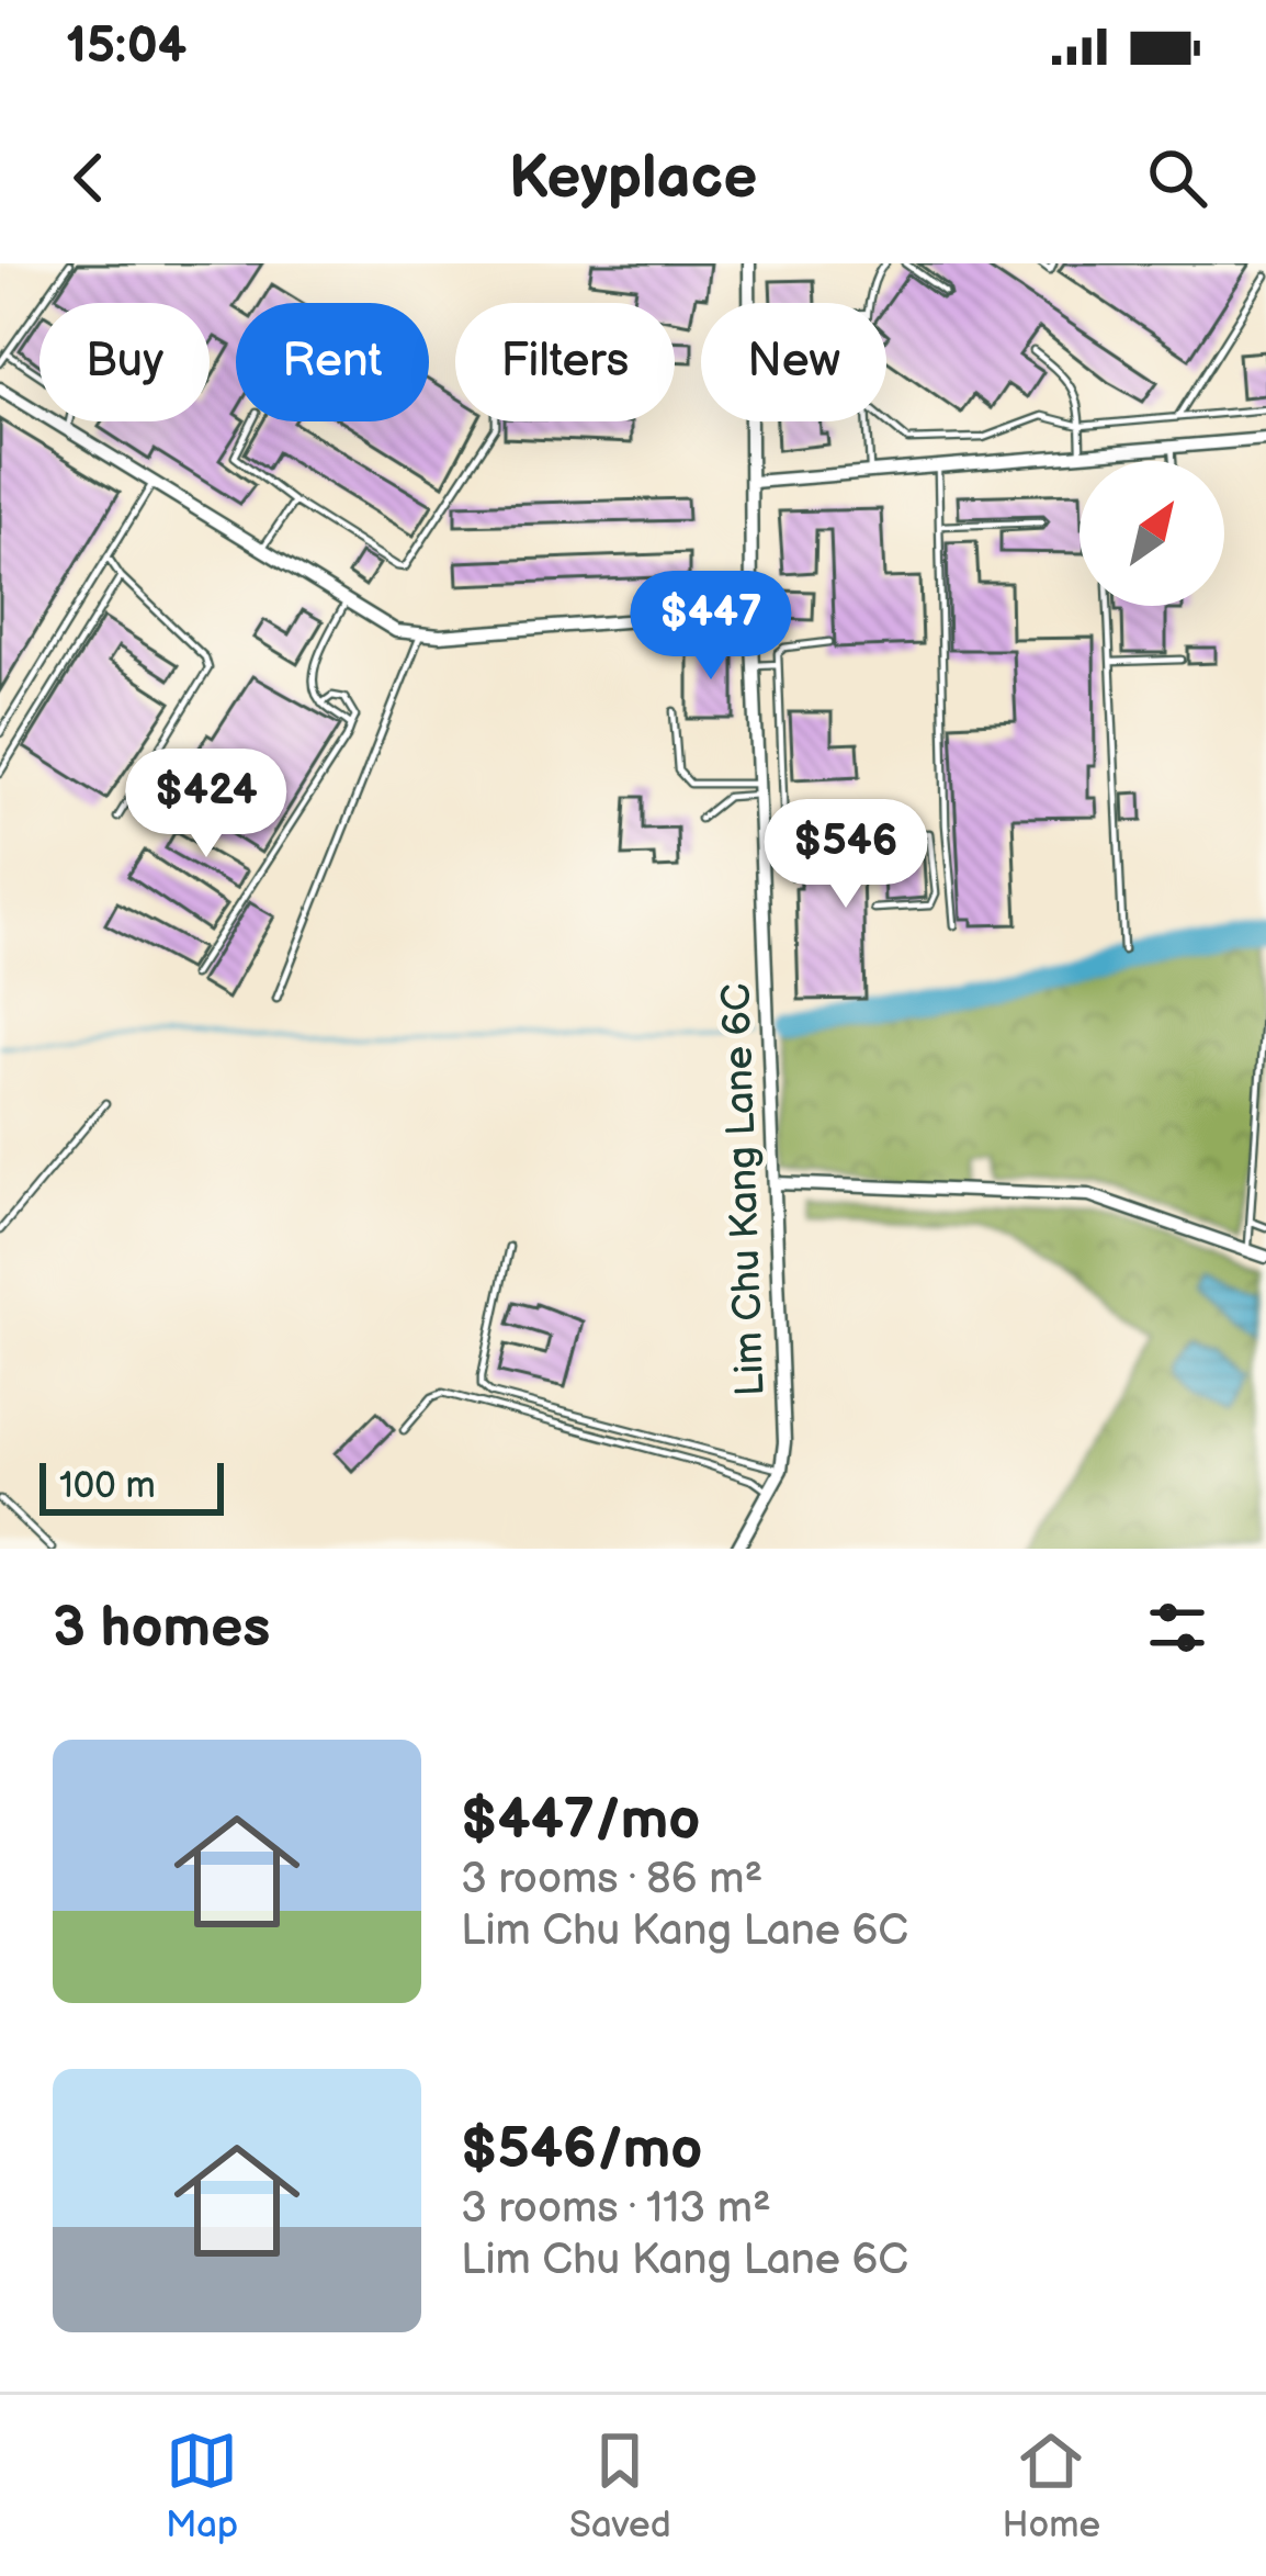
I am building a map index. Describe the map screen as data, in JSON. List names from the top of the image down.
{
  "streets": {
    "street": ["Lim Chu Kang Lane 6C"]
  },
  "scale_bar": "100 m",
  "north": "top right",
  "page": {
    "status": "15:04",
    "header": "Keyplace",
    "chip": [
      "Buy",
      "Rent",
      "Filters",
      "New"
    ],
    "price": ["$447", "$424", "$546"],
    "scale": "100 m",
    "heading": "3 homes",
    "list": [
      {
        "name": "$447/mo",
        "note": "3 rooms · 86 m² · Lim Chu Kang Lane 6C"
      },
      {
        "name": "$546/mo",
        "note": "3 rooms · 113 m² · Lim Chu Kang Lane 6C"
      }
    ],
    "tabs": ["Map", "Saved", "Home"]
  }
}
